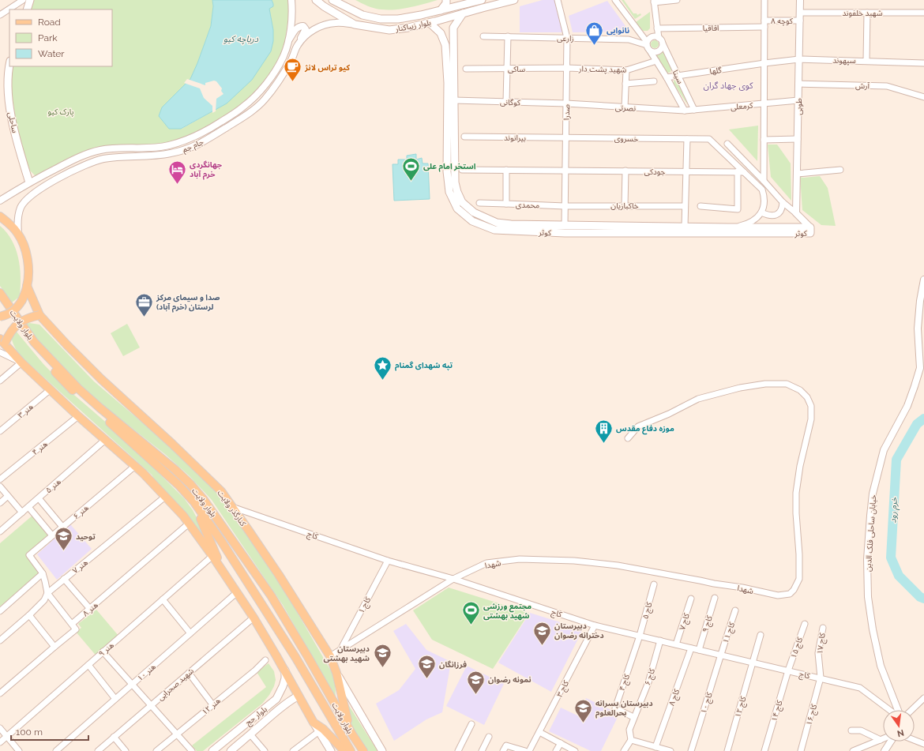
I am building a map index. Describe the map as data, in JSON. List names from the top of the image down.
{
  "streets": {
    "main road": [
      "بلوار زیباکنار",
      "ساحلی",
      "کوثر",
      "بلوار ولایت",
      "کنارگذر ولایت",
      "بلوار حج"
    ],
    "street": [
      "شهید خلفوند",
      "کوچه ۸",
      "اقاقیا",
      "زارعی",
      "سپهوند",
      "ساکی",
      "شهید پشت دار",
      "گلها",
      "سینا",
      "آرش",
      "کوگانی",
      "کرمعلی",
      "طوبی",
      "نصرتی",
      "صدرا",
      "بیرانوند",
      "خسروی",
      "جام جم",
      "جودکی",
      "محمدی",
      "خاکبازیان",
      "هنر ۳",
      "هنر ۴",
      "هنر ۵",
      "هنر ۶",
      "خیابان ساحلی فلک الدین",
      "کاج",
      "شهدا",
      "هنر ۷",
      "کاج ۱",
      "هنر ۸",
      "کاج ۵",
      "کاج ۷",
      "کاج ۹",
      "کاج ۱۱",
      "کاج ۱۷",
      "کاج ۱۵",
      "هنر ۹",
      "هنر ۱۰",
      "کاج ۶",
      "کاج ۴",
      "شهید صحرایی",
      "کاج ۳",
      "کاج ۸",
      "کاج ۱۰",
      "هنر ۱۲",
      "کاج ۱۲",
      "کاج ۱۴",
      "کاج ۱۶"
    ]
  },
  "crossings": [
    ["شهید خلفوند", "طوبی"],
    ["کوچه ۸", "طوبی"],
    ["بلوار زیباکنار", "جام جم"],
    ["بلوار زیباکنار", "کوثر"],
    ["زارعی", "سینا"],
    ["زارعی", "صدرا"],
    ["سپهوند", "گلها"],
    ["سپهوند", "طوبی"],
    ["ساکی", "شهید پشت دار"],
    ["ساکی", "صدرا"],
    ["شهید پشت دار", "صدرا"],
    ["گلها", "سینا"],
    ["سینا", "کرمعلی"],
    ["آرش", "طوبی"],
    ["کوگانی", "نصرتی"],
    ["کوگانی", "صدرا"],
    ["کوگانی", "کوثر"],
    ["کرمعلی", "طوبی"],
    ["کرمعلی", "نصرتی"],
    ["نصرتی", "صدرا"],
    ["صدرا", "بیرانوند"],
    ["صدرا", "خسروی"],
    ["صدرا", "جودکی"],
    ["صدرا", "محمدی"],
    ["صدرا", "خاکبازیان"],
    ["صدرا", "کوثر"],
    ["ساحلی", "جام جم"],
    ["بیرانوند", "خسروی"],
    ["خسروی", "جودکی"],
    ["محمدی", "خاکبازیان"],
    ["کنارگذر ولایت", "کاج"],
    ["کنارگذر ولایت", "شهدا"],
    ["کاج", "شهدا"],
    ["کاج", "کاج ۱"],
    ["کاج", "کاج ۵"],
    ["کاج", "کاج ۷"],
    ["کاج", "کاج ۹"],
    ["کاج", "کاج ۱۱"],
    ["کاج", "کاج ۱۷"],
    ["کاج", "کاج ۱۵"],
    ["کاج", "کاج ۶"],
    ["کاج", "کاج ۴"],
    ["کاج", "کاج ۳"],
    ["کاج", "کاج ۸"],
    ["کاج", "کاج ۱۰"],
    ["کاج", "کاج ۱۲"],
    ["کاج", "کاج ۱۴"],
    ["کاج", "کاج ۱۶"],
    ["شهدا", "کاج ۱"],
    ["کاج ۵", "کاج ۴"],
    ["کاج ۱۱", "کاج ۱۰"],
    ["کاج ۱۷", "کاج ۱۶"],
    ["کاج ۱۵", "کاج ۱۴"],
    ["کاج ۶", "کاج ۴"]
  ],
  "districts": ["کوی جهاد گران"],
  "water": ["دریاچه کیو", "خرم رود"],
  "parks": ["پارک کیو"],
  "places": {
    "shop": ["نانوایی"],
    "cafe": ["کیو تراس لانژ"],
    "sports": ["استخر امام علی", "مجتمع ورزشی شهید بهشتی"],
    "hotel": ["جهانگردى خرم آباد"],
    "office": ["صدا و سیمای مرکز لرستان (خرم آباد)"],
    "place": ["تپه شهدای گمنام"],
    "building": ["موزه دفاع مقدس"],
    "school or university": [
      "توحید",
      "دبیرستان دخترانه رضوان",
      "دبیرستان شهید بهشتی",
      "فرزانگان",
      "نمونه رضوان",
      "دبیرستان پسرانه بحرالعلوم"
    ]
  },
  "legend": ["Road", "Park", "Water"],
  "scale_bar": "100 m",
  "north": "bottom"
}
